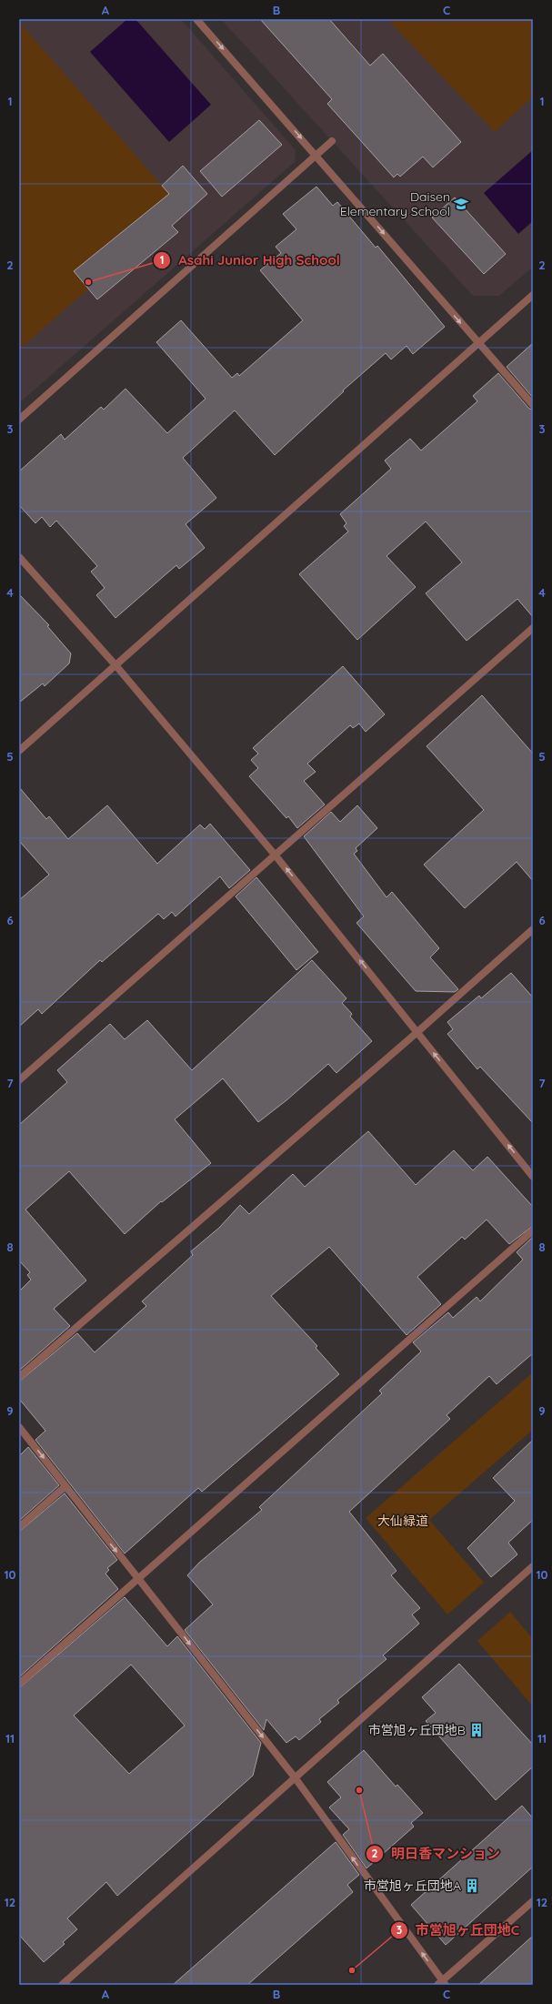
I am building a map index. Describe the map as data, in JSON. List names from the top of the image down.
{
  "parks": ["大仙緑道"],
  "places": {
    "school or university": ["Daisen Elementary School"],
    "other": ["Asahi Junior High School", "明日香マンション", "市営旭ヶ丘団地C"],
    "building": ["市営旭ヶ丘団地B", "市営旭ヶ丘団地A"]
  },
  "grid": {
    "columns": ["A", "B", "C"],
    "rows": [
      "1",
      "2",
      "3",
      "4",
      "5",
      "6",
      "7",
      "8",
      "9",
      "10",
      "11",
      "12"
    ]
  }
}
